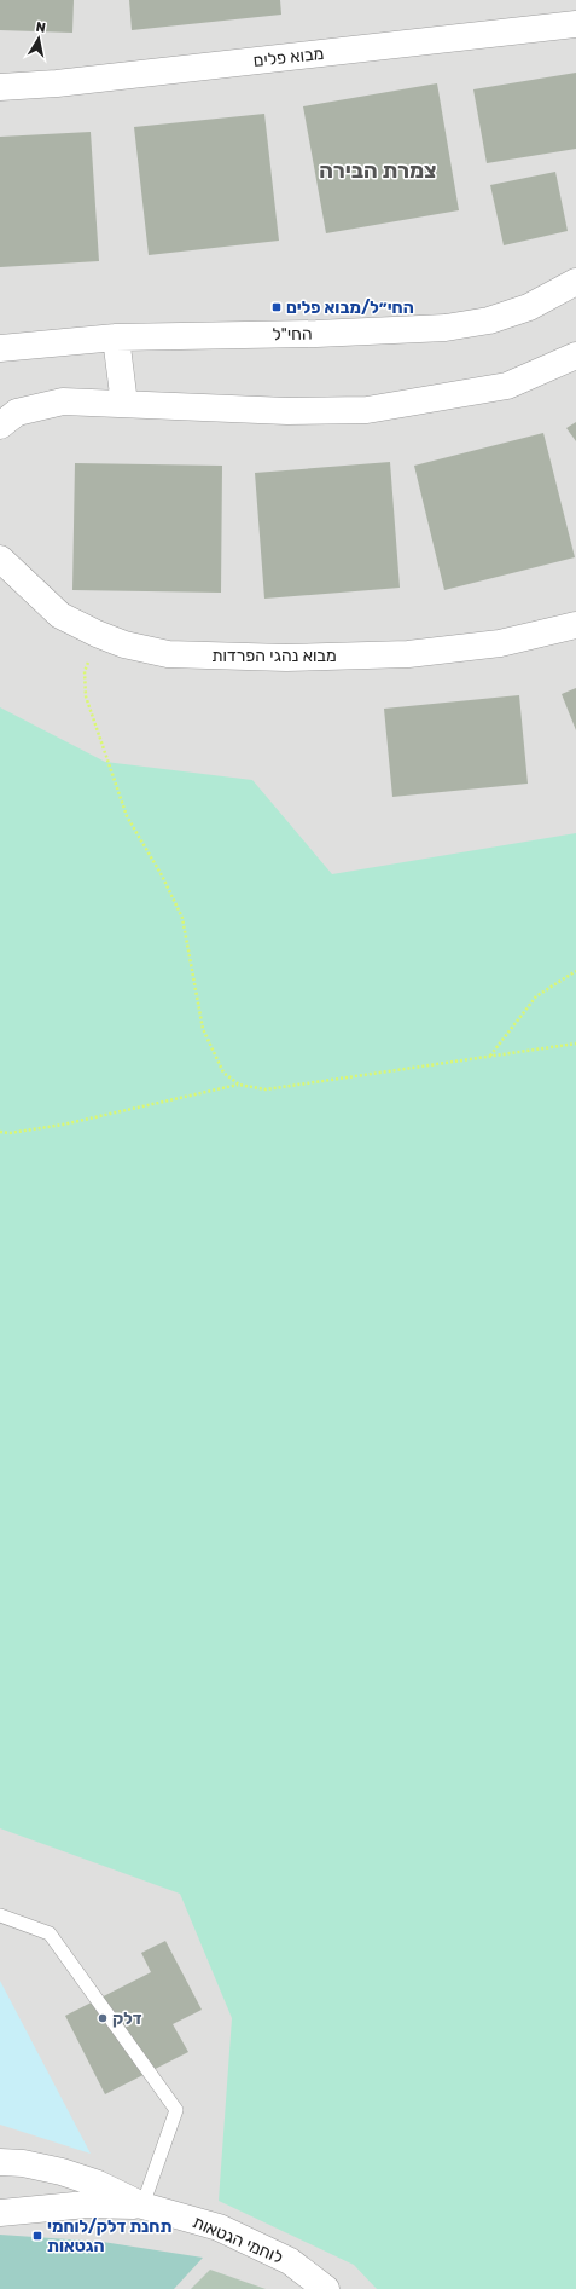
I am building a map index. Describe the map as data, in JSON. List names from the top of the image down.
{
  "streets": {
    "street": [
      "מבוא פלים",
      "החי\"ל",
      "מבוא נהגי הפרדות",
      "לוחמי הגטאות"
    ]
  },
  "districts": ["צמרת הבירה"],
  "places": {
    "transit": ["החי״ל/מבוא פלים", "תחנת דלק/לוחמי הגטאות"],
    "other": ["דלק"]
  },
  "north": "top"
}
